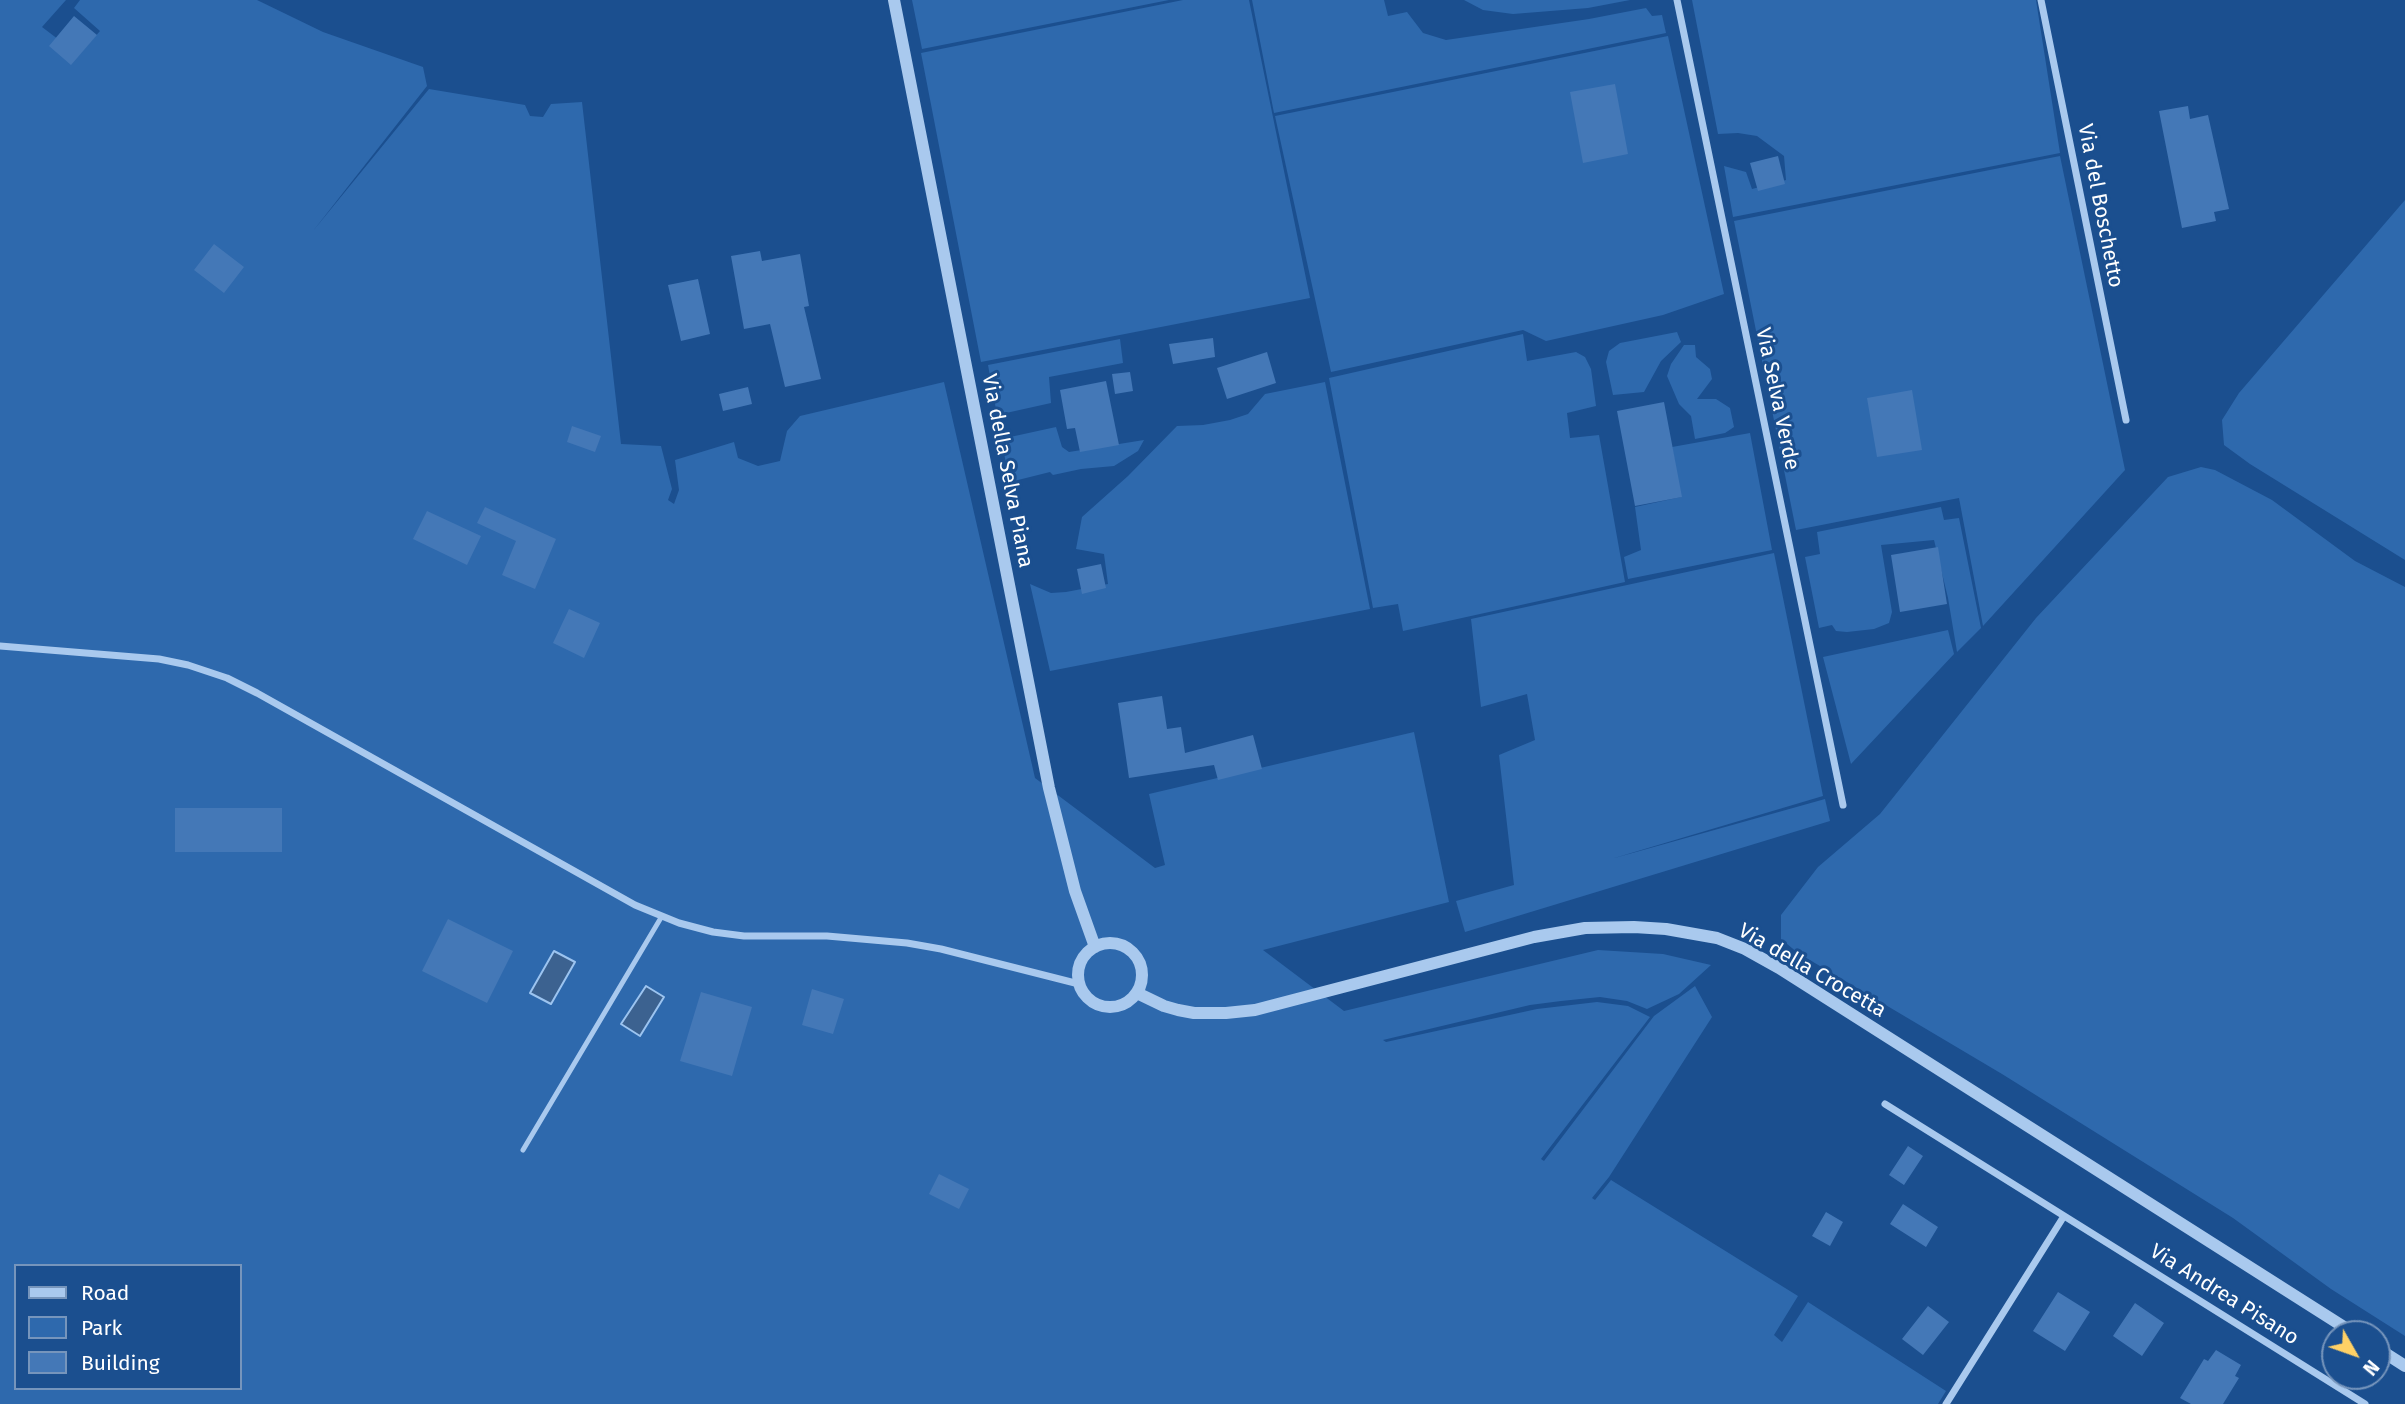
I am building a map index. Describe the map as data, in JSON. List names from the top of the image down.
{
  "streets": {
    "street": [
      "Via del Boschetto",
      "Via Selva Verde",
      "Via della Selva Piana",
      "Via della Crocetta",
      "Via Andrea Pisano"
    ]
  },
  "crossings": [
    ["Via della Selva Piana", "Via della Crocetta"]
  ],
  "legend": ["Road", "Park", "Building"],
  "north": "bottom right"
}
